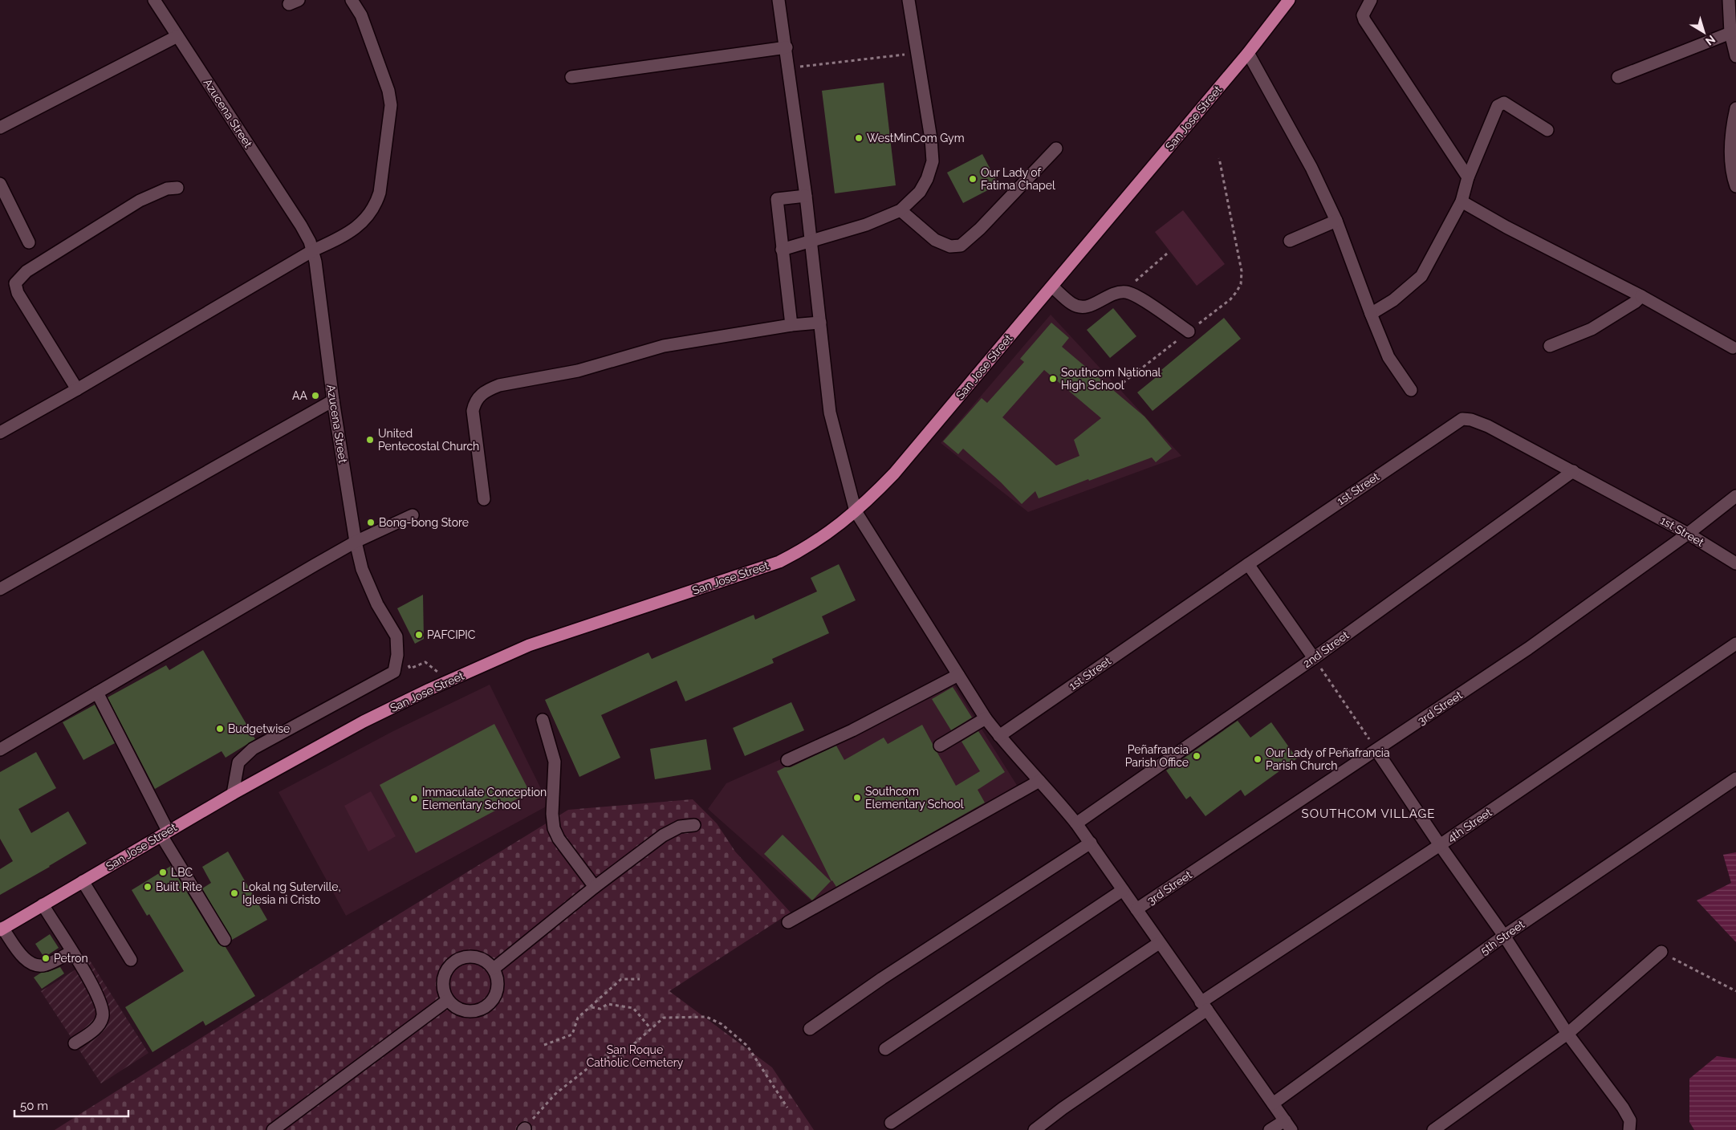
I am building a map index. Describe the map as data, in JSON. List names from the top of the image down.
{
  "streets": {
    "main road": ["San Jose Street"],
    "street": [
      "Azucena Street",
      "1st Street",
      "2nd Street",
      "3rd Street",
      "4th Street",
      "5th Street"
    ]
  },
  "crossings": [
    ["Azucena Street", "San Jose Street"],
    ["1st Street", "2nd Street"],
    ["1st Street", "3rd Street"]
  ],
  "districts": ["SOUTHCOM VILLAGE"],
  "parks": ["San Roque Catholic Cemetery"],
  "places": [
    "WestMinCom Gym",
    "Our Lady of Fatima Chapel",
    "Southcom National High School",
    "AA",
    "United Pentecostal Church",
    "Bong-bong Store",
    "PAFCIPIC",
    "Budgetwise",
    "Peñafrancia Parish Office",
    "Our Lady of Peñafrancia Parish Church",
    "Southcom Elementary School",
    "Immaculate Conception Elementary School",
    "LBC",
    "Built Rite",
    "Lokal ng Suterville, Iglesia ni Cristo",
    "Petron"
  ],
  "scale_bar": "50 m",
  "north": "bottom right"
}
